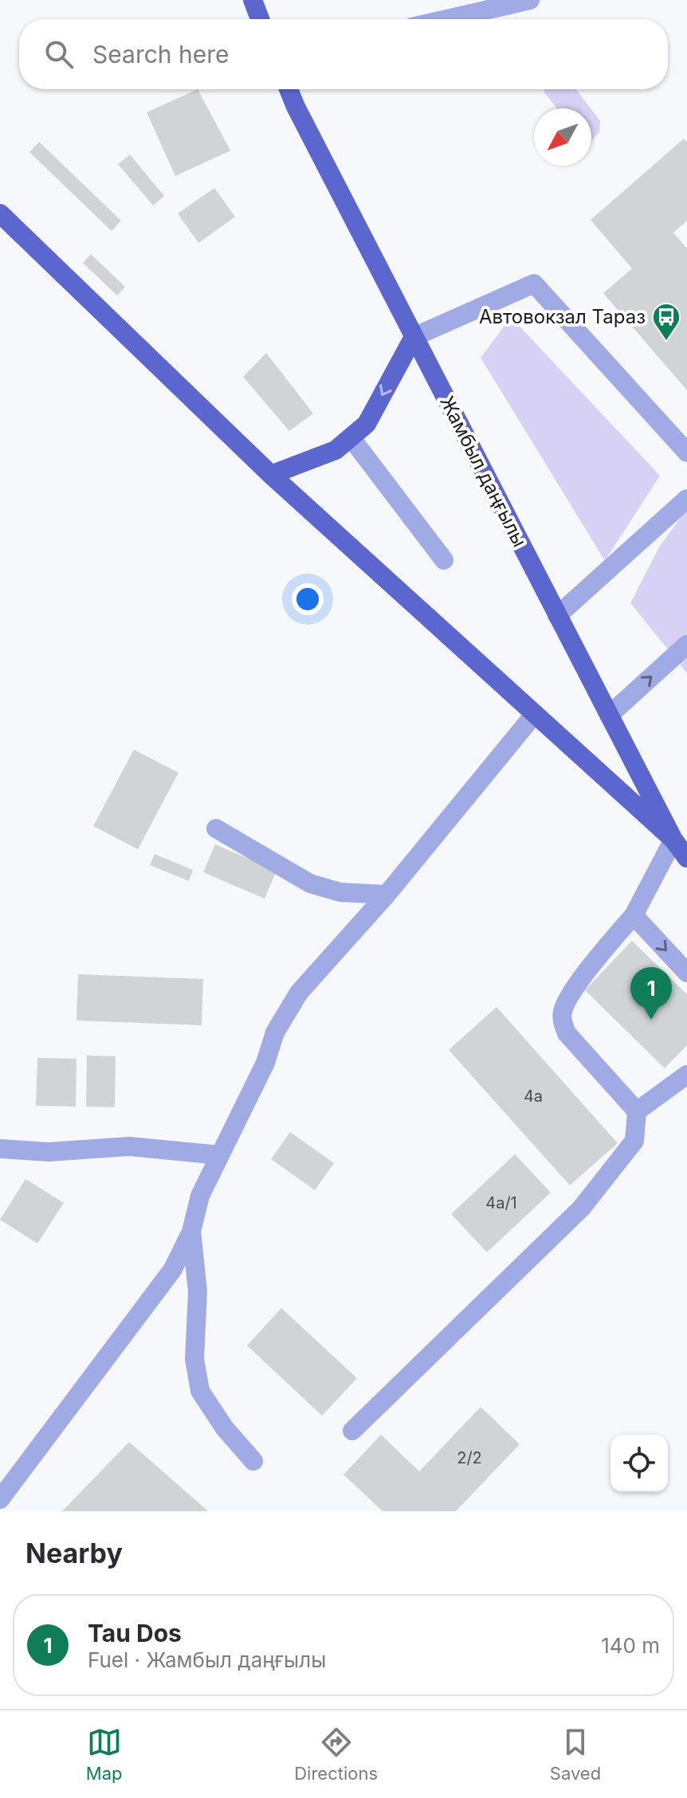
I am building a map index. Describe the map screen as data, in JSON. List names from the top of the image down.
{
  "streets": {
    "main road": ["Жамбыл даңғылы"]
  },
  "places": {
    "bus stop": ["Автовокзал Тараз"]
  },
  "house_numbers": ["4а", "4а/1", "2/2"],
  "north": "bottom left",
  "page": {
    "search": "Search here",
    "pins": "1",
    "heading": "Nearby",
    "list": [
      {
        "mark": "1",
        "name": "Tau Dos",
        "note": "Fuel · Жамбыл даңғылы",
        "value": "140 m"
      }
    ],
    "nav": ["Map", "Directions", "Saved"]
  }
}
